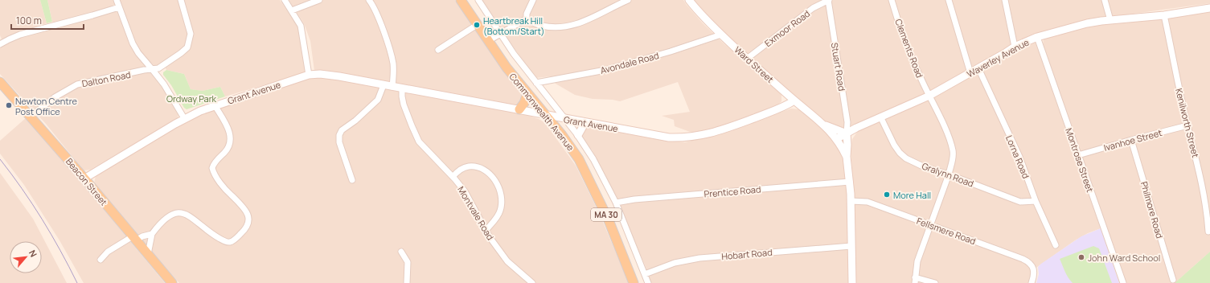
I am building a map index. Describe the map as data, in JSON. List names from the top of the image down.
{
  "streets": {
    "main road": ["Commonwealth Avenue", "Beacon Street", "MA 30"],
    "street": [
      "Exmoor Road",
      "Clements Road",
      "Waverley Avenue",
      "Avondale Road",
      "Ward Street",
      "Stuart Road",
      "Dalton Road",
      "Grant Avenue",
      "Kenilworth Street",
      "Ivanhoe Street",
      "Lorna Road",
      "Montrose Street",
      "Gralynn Road",
      "Prentice Road",
      "Philmore Road",
      "Montvale Road",
      "Fellsmere Road",
      "Hobart Road"
    ]
  },
  "crossings": [
    ["Exmoor Road", "Ward Street"],
    ["Exmoor Road", "Stuart Road"],
    ["Clements Road", "Waverley Avenue"],
    ["Clements Road", "Gralynn Road"],
    ["Clements Road", "Fellsmere Road"],
    ["Waverley Avenue", "Ward Street"],
    ["Waverley Avenue", "Stuart Road"],
    ["Waverley Avenue", "Kenilworth Street"],
    ["Waverley Avenue", "Lorna Road"],
    ["Waverley Avenue", "Montrose Street"],
    ["Waverley Avenue", "Gralynn Road"],
    ["Avondale Road", "Ward Street"],
    ["Avondale Road", "Commonwealth Avenue"],
    ["Ward Street", "Stuart Road"],
    ["Ward Street", "Grant Avenue"],
    ["Ward Street", "Prentice Road"],
    ["Ward Street", "Fellsmere Road"],
    ["Ward Street", "Hobart Road"],
    ["Dalton Road", "Beacon Street"],
    ["Grant Avenue", "Commonwealth Avenue"],
    ["Grant Avenue", "Beacon Street"],
    ["Grant Avenue", "Montvale Road"],
    ["Commonwealth Avenue", "Prentice Road"],
    ["Commonwealth Avenue", "Hobart Road"],
    ["Kenilworth Street", "Ivanhoe Street"],
    ["Ivanhoe Street", "Montrose Street"],
    ["Ivanhoe Street", "Philmore Road"],
    ["Lorna Road", "Gralynn Road"]
  ],
  "parks": ["Ordway Park"],
  "places": [
    "Heartbreak Hill (Bottom/Start)",
    "Newton Centre Post Office",
    "More Hall",
    "John Ward School"
  ],
  "scale_bar": "100 m",
  "north": "top right"
}
